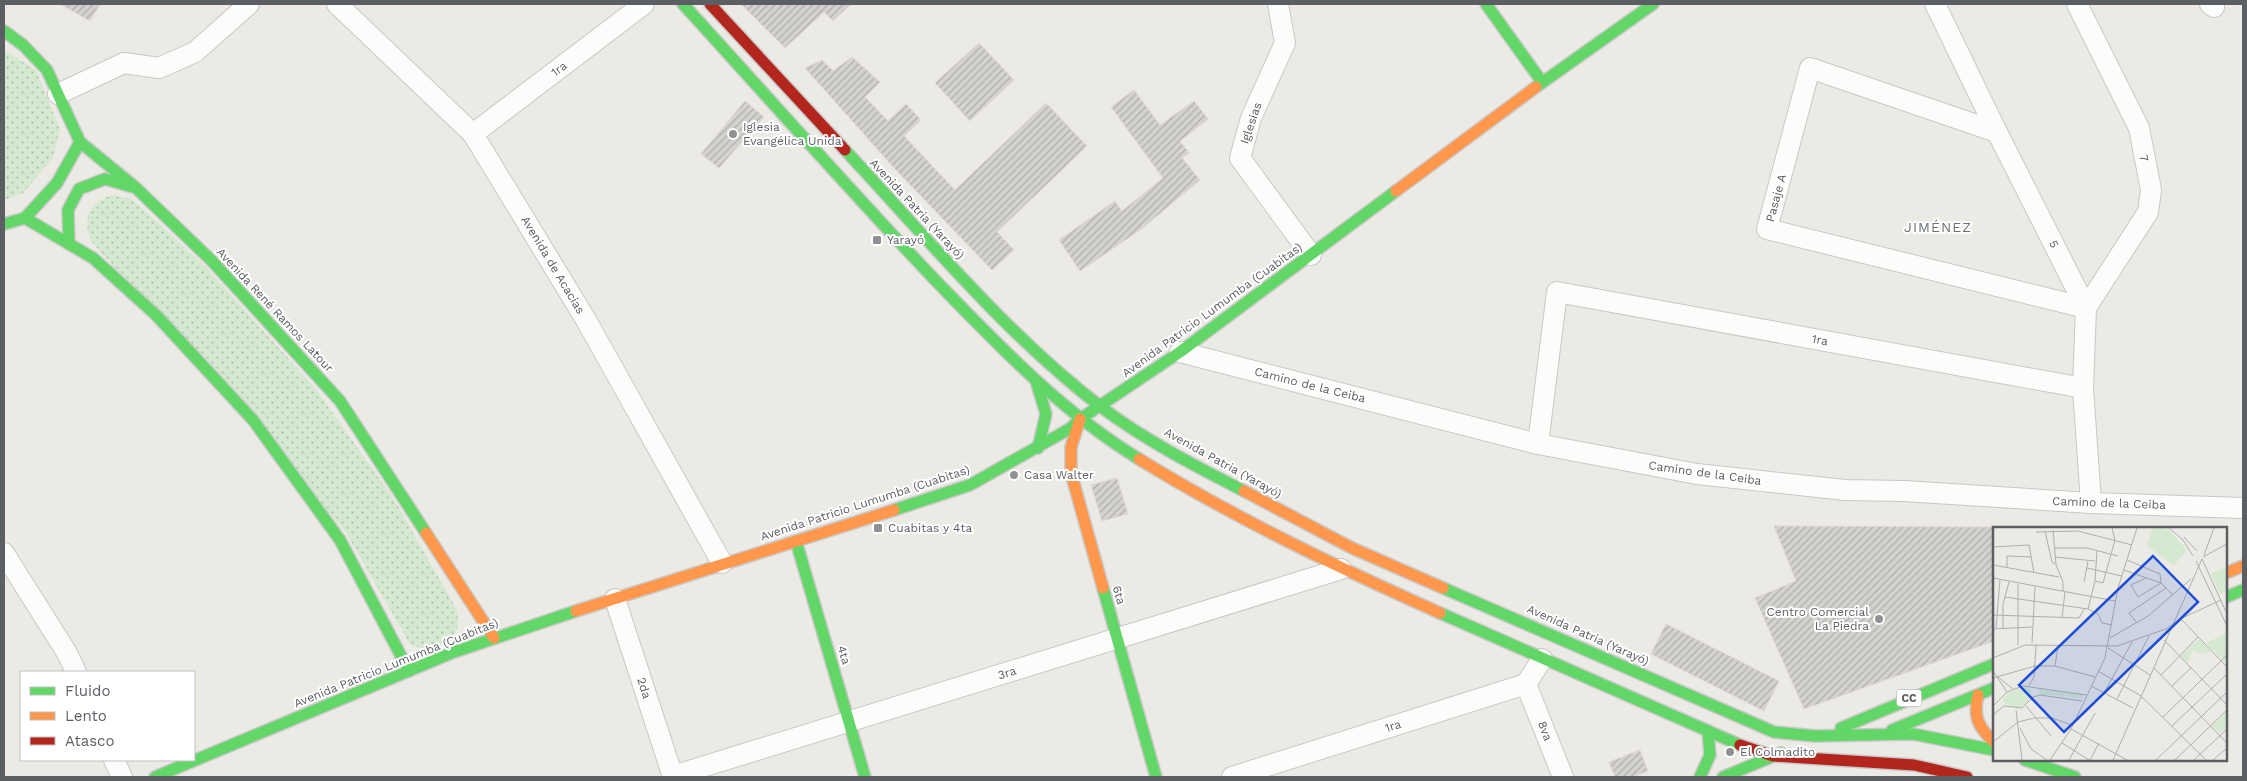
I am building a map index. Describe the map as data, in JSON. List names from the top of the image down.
{
  "streets": {
    "main road": [
      "Avenida Patria (Yarayó)",
      "Avenida René Ramos Latour",
      "Avenida Patricio Lumumba (Cuabitas)",
      "6ta",
      "4ta",
      "CC"
    ],
    "street": [
      "1ra",
      "Iglesias",
      "7",
      "Pasaje A",
      "5",
      "Avenida de Acacias",
      "Camino de la Ceiba",
      "3ra",
      "2da",
      "8va"
    ]
  },
  "crossings": [
    ["1ra", "5"],
    ["1ra", "Avenida de Acacias"],
    ["1ra", "Camino de la Ceiba"],
    ["1ra", "8va"],
    ["Iglesias", "Avenida Patricio Lumumba (Cuabitas)"],
    ["7", "Pasaje A"],
    ["7", "5"],
    ["Pasaje A", "5"],
    ["Avenida Patria (Yarayó)", "Avenida Patricio Lumumba (Cuabitas)"],
    ["Avenida Patria (Yarayó)", "CC"],
    ["5", "Camino de la Ceiba"],
    ["Avenida de Acacias", "Avenida Patricio Lumumba (Cuabitas)"],
    ["Avenida René Ramos Latour", "Avenida Patricio Lumumba (Cuabitas)"],
    ["Avenida Patricio Lumumba (Cuabitas)", "Camino de la Ceiba"],
    ["Avenida Patricio Lumumba (Cuabitas)", "6ta"],
    ["Avenida Patricio Lumumba (Cuabitas)", "4ta"],
    ["Avenida Patricio Lumumba (Cuabitas)", "2da"],
    ["6ta", "3ra"],
    ["4ta", "3ra"],
    ["3ra", "2da"]
  ],
  "districts": ["JIMÉNEZ"],
  "places": {
    "other": [
      "Iglesia Evangélica Unida",
      "Casa Walter",
      "Centro Comercial La Piedra",
      "El Colmadito"
    ],
    "transit": ["Yarayó", "Cuabitas y 4ta"]
  },
  "legend": ["Fluido", "Lento", "Atasco"]
}
